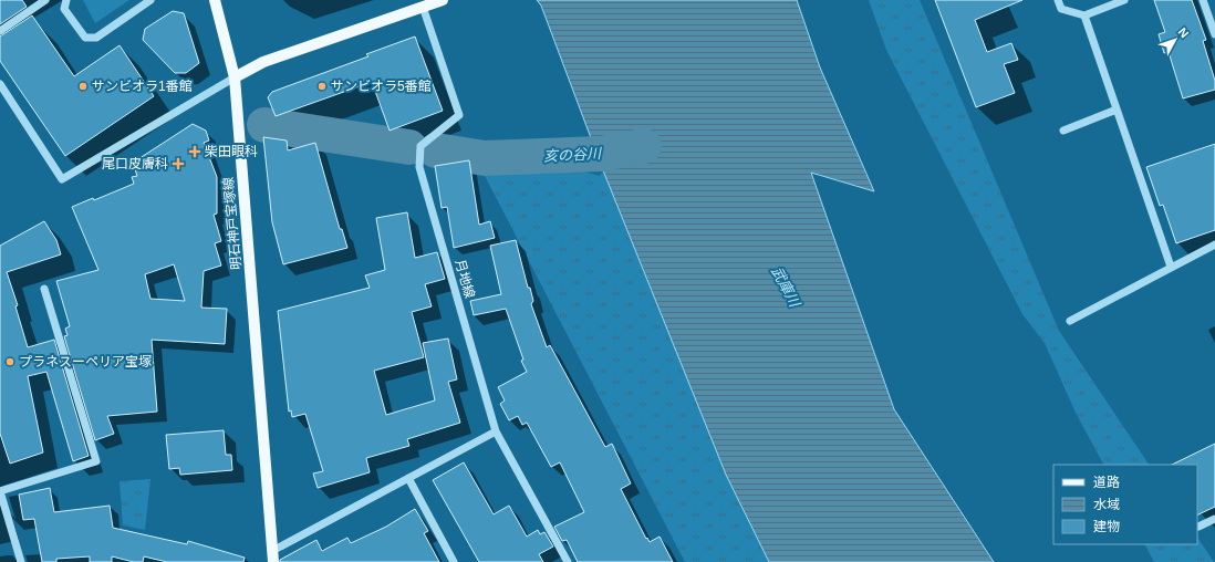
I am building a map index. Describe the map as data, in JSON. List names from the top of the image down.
{
  "streets": {
    "main road": ["明石神戸宝塚線"],
    "street": ["月地線"]
  },
  "water": ["亥の谷川", "武庫川"],
  "places": {
    "other": ["サンビオラ1番館", "サンビオラ5番館", "プラネスーペリア宝塚"],
    "health": ["柴田眼科", "尾口皮膚科"]
  },
  "legend": ["道路", "水域", "建物"],
  "north": "top right"
}
